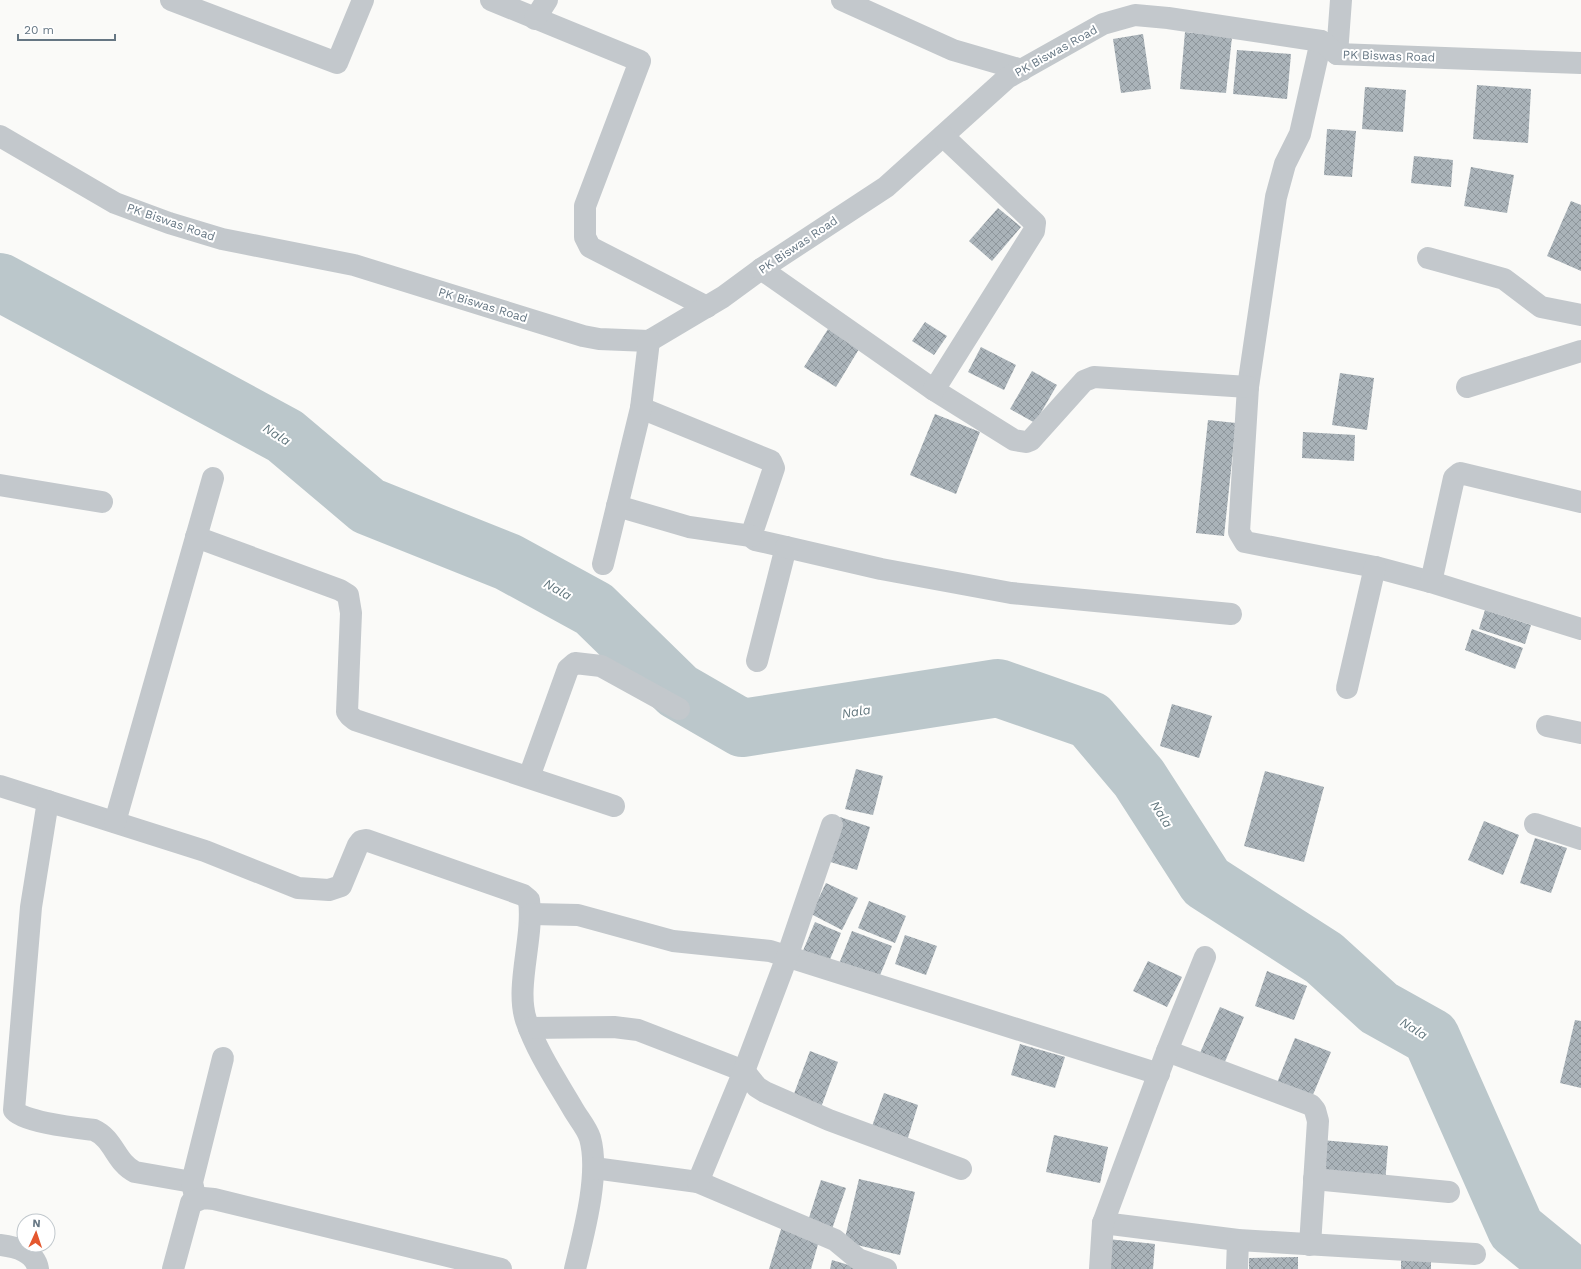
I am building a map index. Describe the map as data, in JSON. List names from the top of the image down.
{
  "streets": {
    "street": ["PK Biswas Road"]
  },
  "water": ["Nala"],
  "scale_bar": "20 m",
  "north": "top"
}
